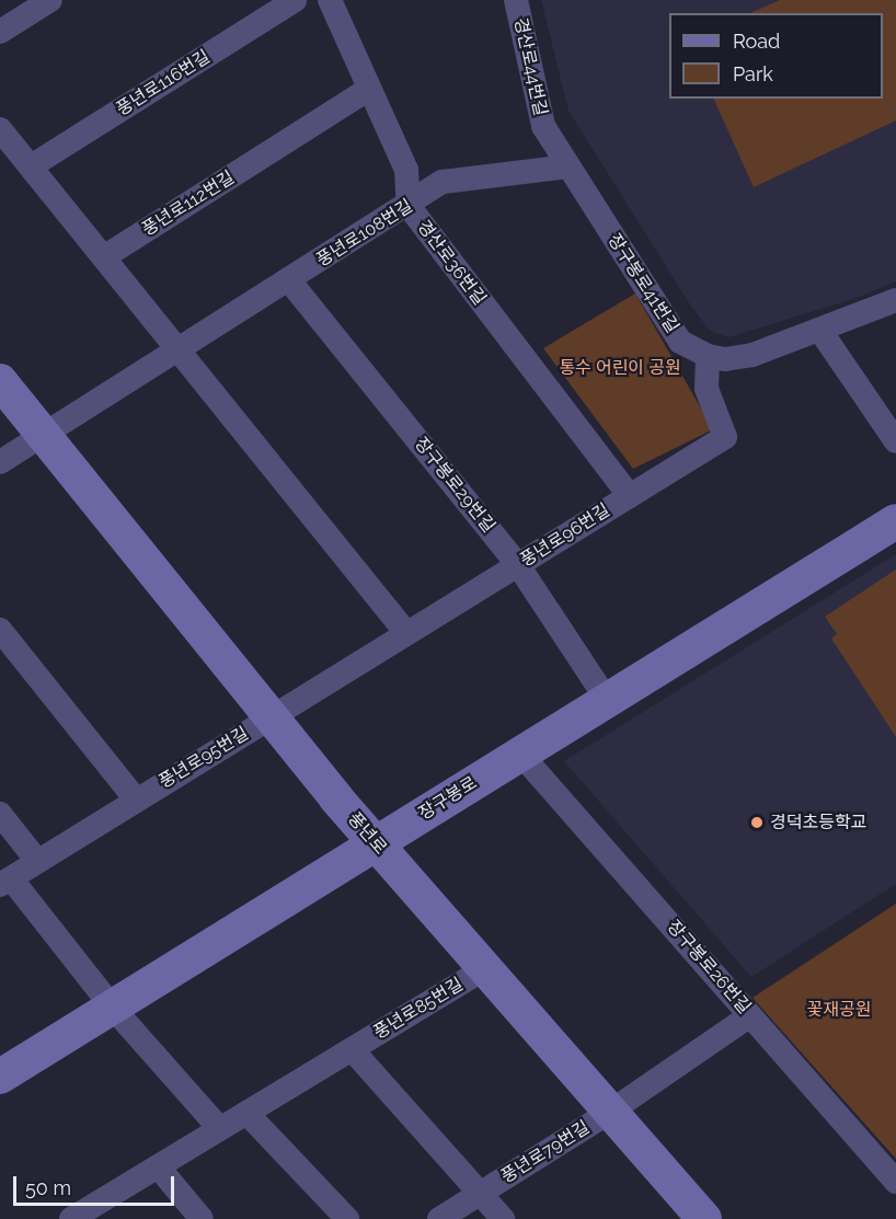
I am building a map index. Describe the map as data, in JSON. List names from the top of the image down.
{
  "streets": {
    "street": [
      "경산로44번길",
      "풍년로116번길",
      "풍년로112번길",
      "풍년로108번길",
      "경산로36번길",
      "장구봉로41번길",
      "장구봉로29번길",
      "풍년로96번길",
      "풍년로95번길",
      "장구봉로",
      "풍년로",
      "장구봉로26번길",
      "풍년로85번길",
      "풍년로79번길"
    ]
  },
  "crossings": [
    ["경산로44번길", "풍년로108번길"],
    ["경산로44번길", "장구봉로41번길"],
    ["풍년로112번길", "경산로36번길"],
    ["풍년로108번길", "경산로36번길"],
    ["풍년로108번길", "장구봉로41번길"],
    ["풍년로108번길", "장구봉로29번길"],
    ["풍년로108번길", "풍년로"],
    ["경산로36번길", "풍년로96번길"],
    ["장구봉로41번길", "풍년로96번길"],
    ["장구봉로29번길", "풍년로96번길"],
    ["장구봉로29번길", "장구봉로"],
    ["풍년로96번길", "풍년로95번길"],
    ["풍년로96번길", "풍년로"],
    ["풍년로95번길", "풍년로"],
    ["장구봉로", "풍년로"],
    ["장구봉로", "장구봉로26번길"],
    ["풍년로", "풍년로85번길"],
    ["풍년로", "풍년로79번길"],
    ["장구봉로26번길", "풍년로79번길"],
    ["풍년로85번길", "풍년로79번길"]
  ],
  "parks": ["통수 어린이 공원", "꽃재공원"],
  "places": ["경덕초등학교"],
  "legend": ["Road", "Park"],
  "scale_bar": "50 m"
}
